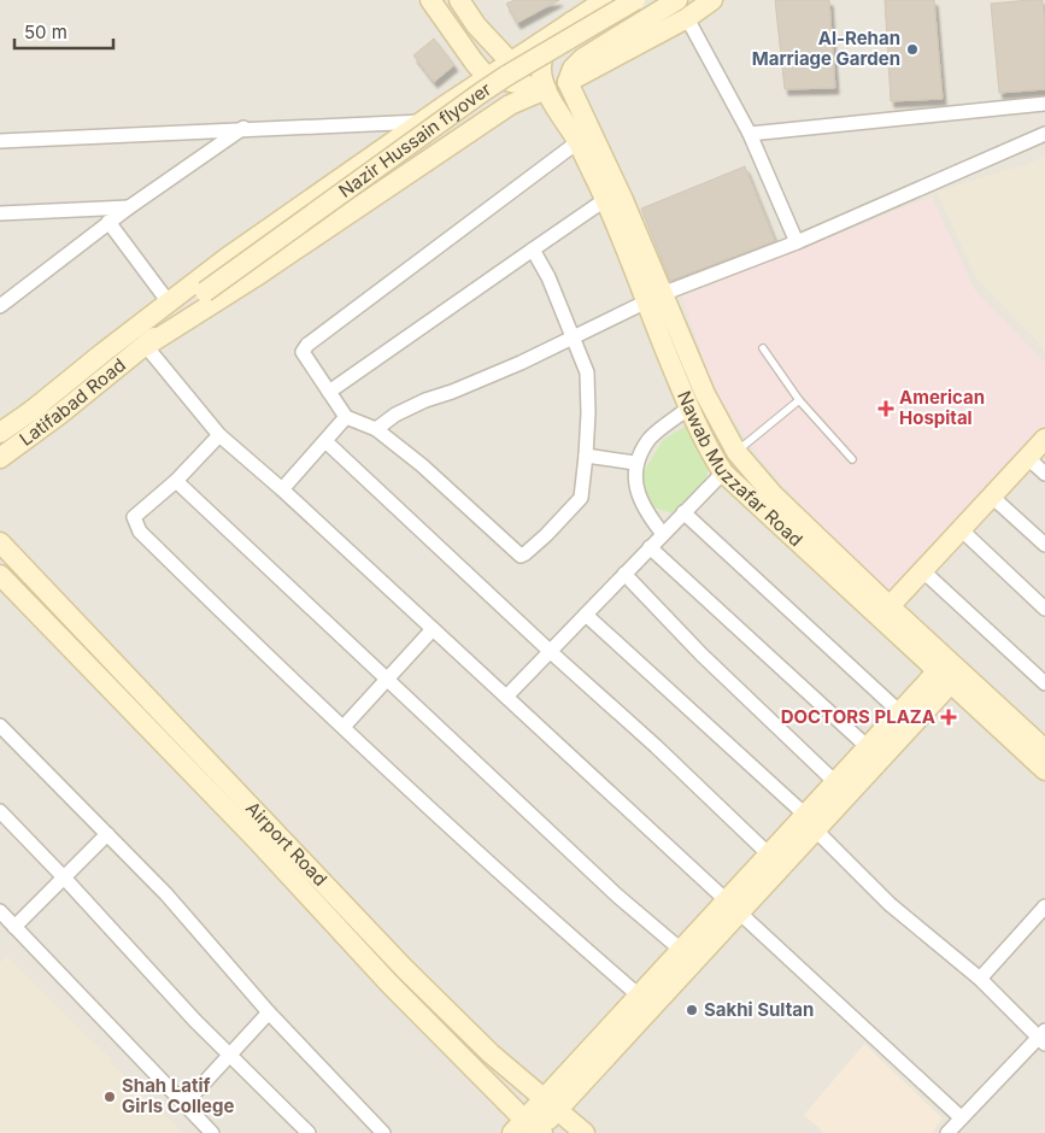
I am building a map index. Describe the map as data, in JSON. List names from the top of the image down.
{
  "streets": {
    "street": [
      "Nazir Hussain flyover",
      "Latifabad Road",
      "Nawab Muzzafar Road",
      "Airport Road"
    ]
  },
  "places": {
    "other": ["Al-Rehan Marriage Garden", "Sakhi Sultan", "Shah Latif Girls College"],
    "health": ["American Hospital", "DOCTORS PLAZA"]
  },
  "scale_bar": "50 m"
}
